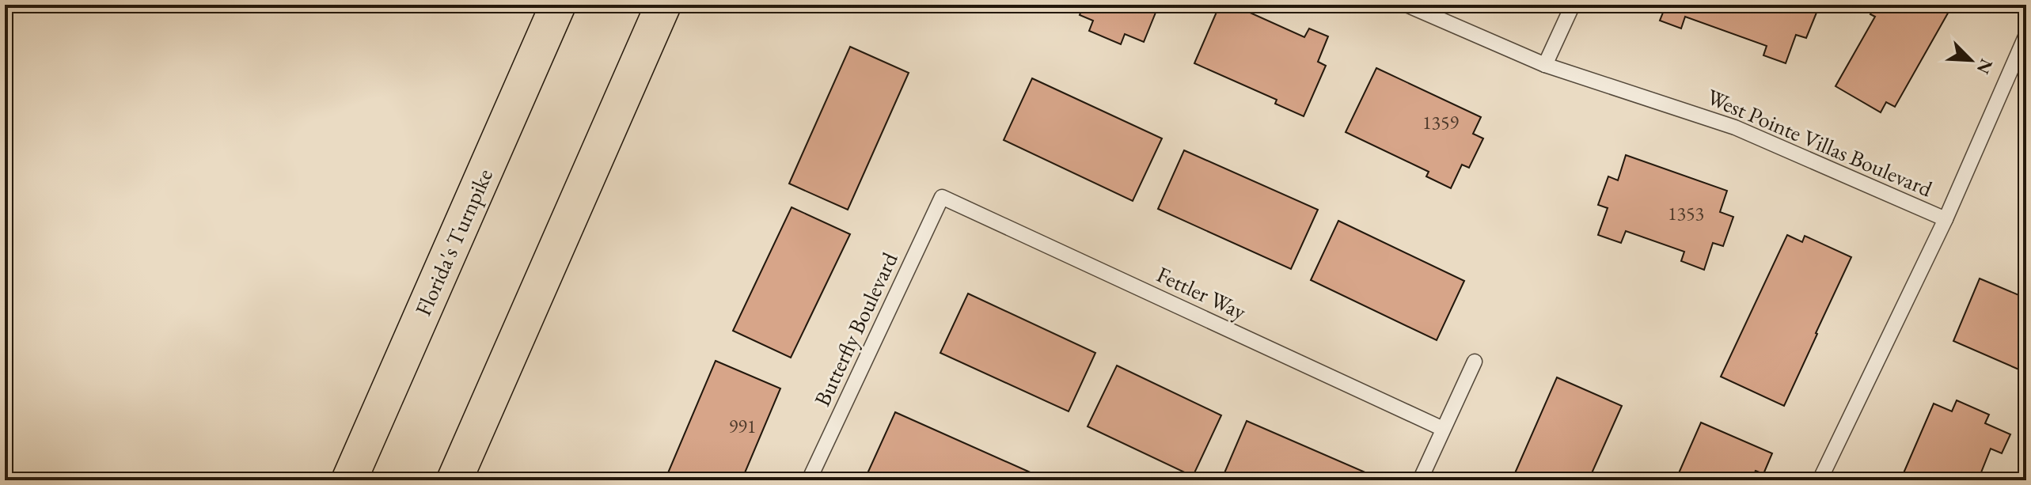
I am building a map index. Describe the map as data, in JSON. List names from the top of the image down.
{
  "streets": {
    "highway": ["Florida's Turnpike"],
    "lane": ["West Pointe Villas Boulevard", "Fettler Way", "Butterfly Boulevard"]
  },
  "crossings": [
    ["Fettler Way", "Butterfly Boulevard"]
  ],
  "house_numbers": ["1359", "1353", "991"],
  "north": "bottom right"
}
